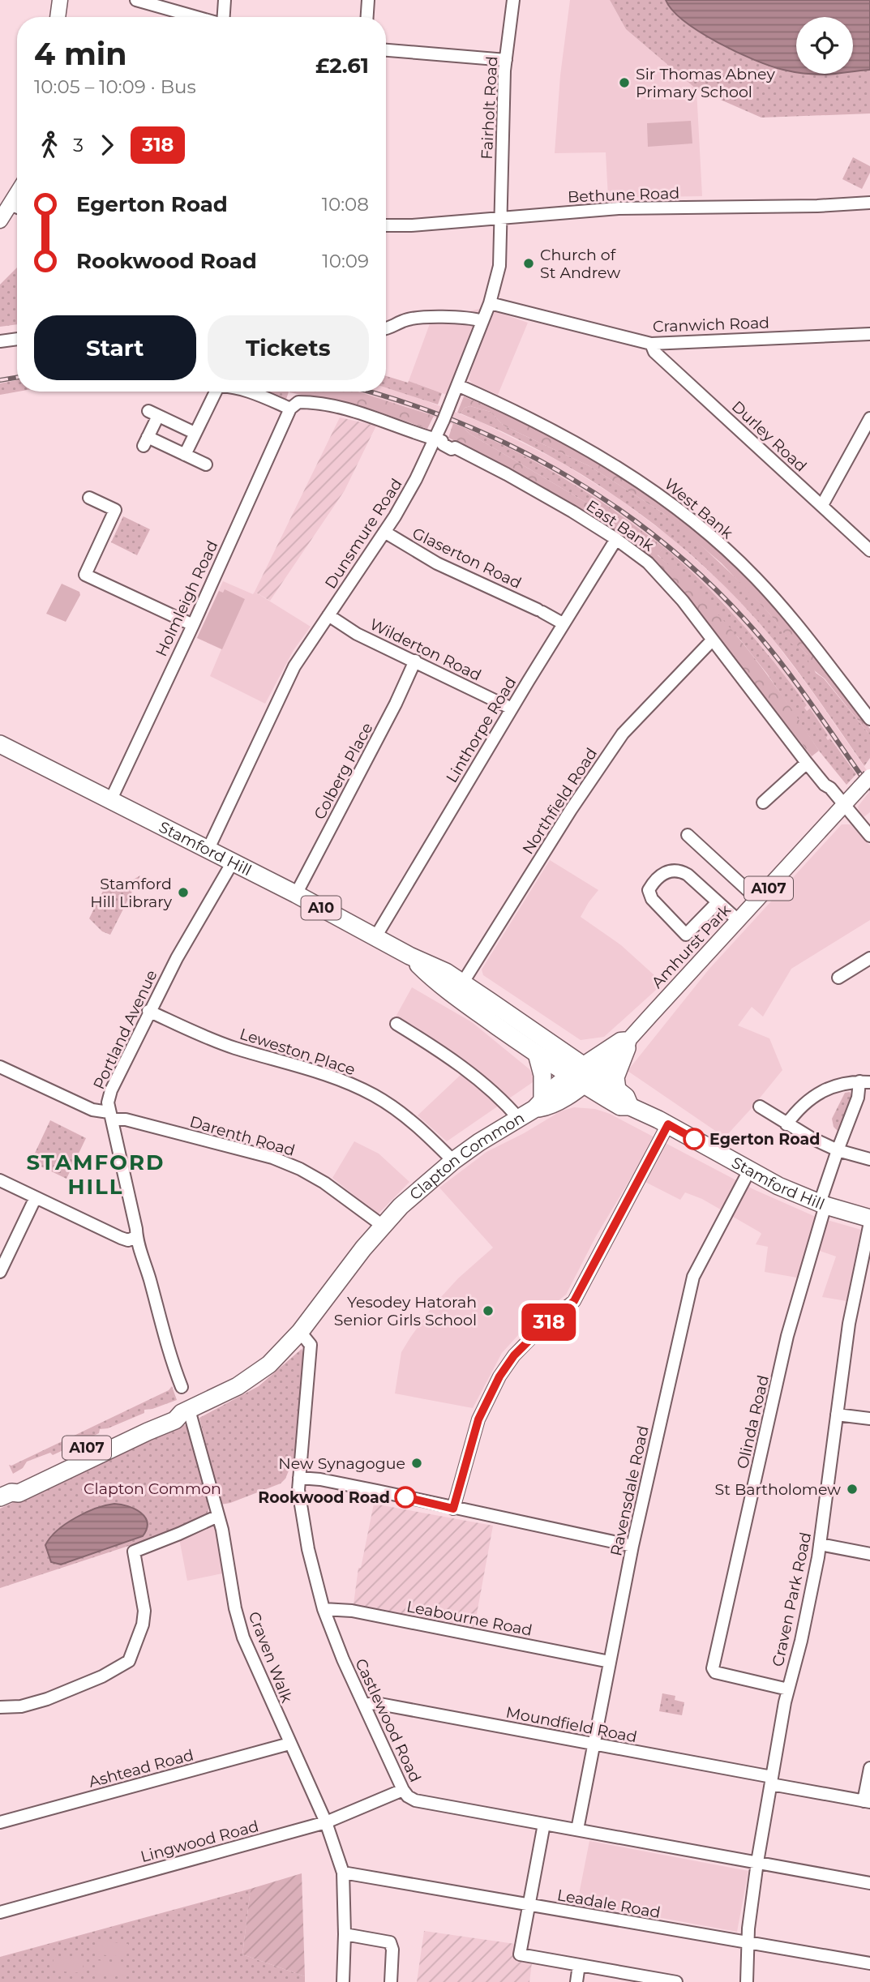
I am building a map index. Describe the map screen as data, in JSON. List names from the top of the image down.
{
  "streets": {
    "highway": [
      "Stamford Hill",
      "A107",
      "A10",
      "Clapton Common"
    ],
    "main road": ["Amhurst Park"],
    "street": [
      "Fairholt Road",
      "Bethune Road",
      "Cranwich Road",
      "Durley Road",
      "West Bank",
      "East Bank",
      "Dunsmure Road",
      "Glaserton Road",
      "Holmleigh Road",
      "Wilderton Road",
      "Linthorpe Road",
      "Colberg Place",
      "Northfield Road",
      "Portland Avenue",
      "Leweston Place",
      "Darenth Road",
      "Olinda Road",
      "Ravensdale Road",
      "Craven Park Road",
      "Leabourne Road",
      "Craven Walk",
      "Castlewood Road",
      "Moundfield Road",
      "Ashtead Road",
      "Lingwood Road",
      "Leadale Road"
    ]
  },
  "crossings": [
    ["Fairholt Road", "Bethune Road"],
    ["Fairholt Road", "Dunsmure Road"],
    ["Bethune Road", "Dunsmure Road"],
    ["Cranwich Road", "Durley Road"],
    ["Cranwich Road", "Dunsmure Road"],
    ["West Bank", "Dunsmure Road"],
    ["East Bank", "Dunsmure Road"],
    ["East Bank", "Holmleigh Road"],
    ["East Bank", "Linthorpe Road"],
    ["East Bank", "Northfield Road"],
    ["East Bank", "Amhurst Park"],
    ["Dunsmure Road", "Glaserton Road"],
    ["Dunsmure Road", "Wilderton Road"],
    ["Dunsmure Road", "Stamford Hill"],
    ["Glaserton Road", "Linthorpe Road"],
    ["Holmleigh Road", "Stamford Hill"],
    ["Wilderton Road", "Linthorpe Road"],
    ["Wilderton Road", "Colberg Place"],
    ["Linthorpe Road", "Stamford Hill"],
    ["Colberg Place", "Stamford Hill"],
    ["Northfield Road", "Stamford Hill"],
    ["Stamford Hill", "A107"],
    ["Stamford Hill", "Amhurst Park"],
    ["Stamford Hill", "Portland Avenue"],
    ["Stamford Hill", "Clapton Common"],
    ["Stamford Hill", "Olinda Road"],
    ["Stamford Hill", "Ravensdale Road"],
    ["A107", "Amhurst Park"],
    ["A107", "Clapton Common"],
    ["Amhurst Park", "Clapton Common"],
    ["Portland Avenue", "Leweston Place"],
    ["Portland Avenue", "Darenth Road"],
    ["Leweston Place", "Clapton Common"],
    ["Darenth Road", "Clapton Common"],
    ["Clapton Common", "Craven Walk"],
    ["Clapton Common", "Castlewood Road"],
    ["Olinda Road", "Craven Park Road"],
    ["Ravensdale Road", "Leabourne Road"],
    ["Ravensdale Road", "Castlewood Road"],
    ["Ravensdale Road", "Moundfield Road"],
    ["Craven Park Road", "Castlewood Road"],
    ["Craven Park Road", "Moundfield Road"],
    ["Craven Park Road", "Leadale Road"],
    ["Leabourne Road", "Castlewood Road"],
    ["Craven Walk", "Ashtead Road"],
    ["Craven Walk", "Lingwood Road"],
    ["Craven Walk", "Leadale Road"],
    ["Castlewood Road", "Moundfield Road"],
    ["Castlewood Road", "Lingwood Road"]
  ],
  "districts": ["STAMFORD HILL"],
  "parks": ["Clapton Common"],
  "places": [
    "Sir Thomas Abney Primary School",
    "Church of St Andrew",
    "Stamford Hill Library",
    "Egerton Road",
    "Yesodey Hatorah Senior Girls School",
    "New Synagogue",
    "St Bartholomew",
    "Rookwood Road"
  ],
  "lines": ["bus line 318"],
  "page": {
    "on_map": "318",
    "heading": ["4 min", "10:05 – 10:09 · Bus", "£2.61"],
    "legs": ["3", "318"],
    "list": [
      {
        "name": "Egerton Road",
        "value": "10:08"
      },
      {
        "name": "Rookwood Road",
        "value": "10:09"
      }
    ],
    "buttons": ["Start", "Tickets"]
  }
}
